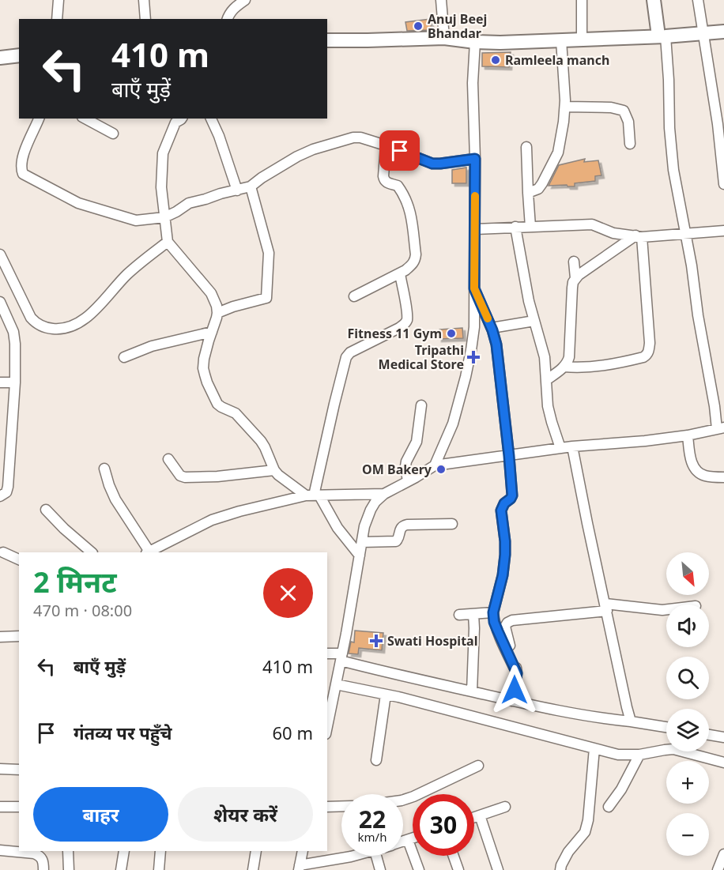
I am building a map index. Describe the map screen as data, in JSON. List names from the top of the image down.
{
  "places": {
    "other": [
      "Anuj Beej Bhandar",
      "Ramleela manch",
      "Fitness 11 Gym",
      "OM Bakery"
    ],
    "health": ["Tripathi Medical Store", "Swati Hospital"]
  },
  "north": "bottom right",
  "page": {
    "turn": ["410 m", "बाएँ मुड़ें"],
    "map_buttons": ["+", "−"],
    "heading": ["2 मिनट", "470 m · 08:00"],
    "list": [
      {
        "name": "बाएँ मुड़ें",
        "value": "410 m"
      },
      {
        "name": "गंतव्य पर पहुँचे",
        "value": "60 m"
      }
    ],
    "buttons": ["बाहर", "शेयर करें"],
    "speed": "22 km/h",
    "limit": "30"
  }
}
